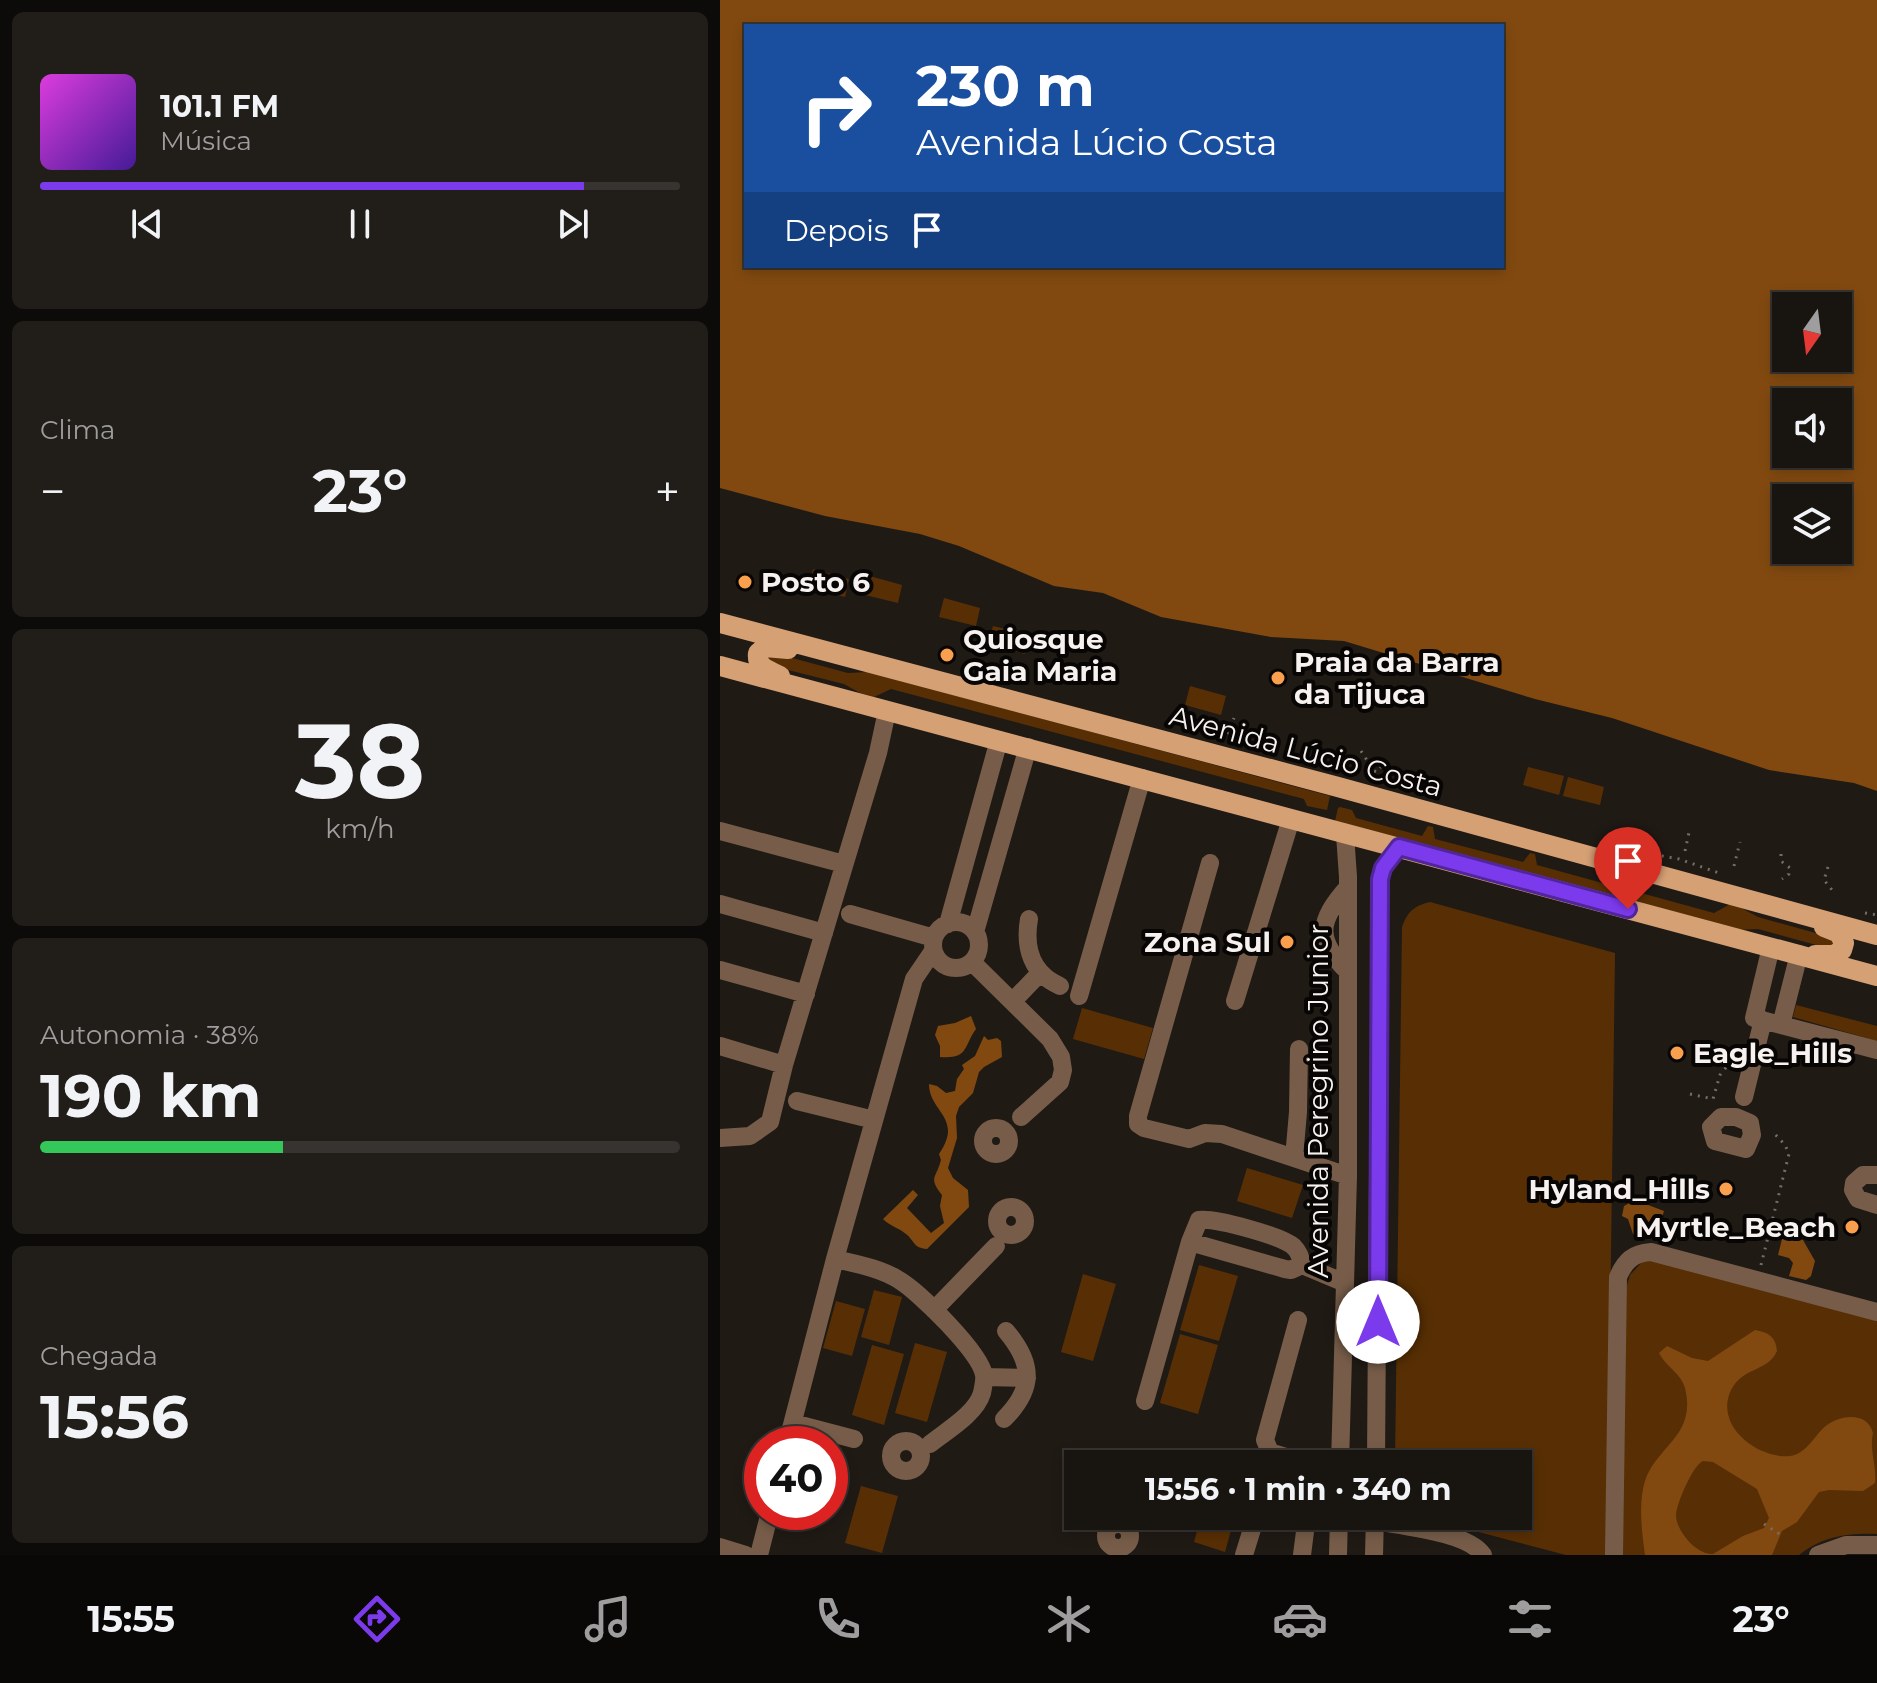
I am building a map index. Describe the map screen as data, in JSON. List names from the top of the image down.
{
  "streets": {
    "main road": ["Avenida Lúcio Costa"],
    "street": ["Avenida Peregrino Junior"]
  },
  "places": [
    "Posto 6",
    "Quiosque Gaia Maria",
    "Praia da Barra da Tijuca",
    "Zona Sul",
    "Eagle_Hills",
    "Hyland_Hills",
    "Myrtle_Beach"
  ],
  "north": "bottom",
  "page": {
    "turn": ["230 m", "Avenida Lúcio Costa"],
    "song": ["101.1 FM", "Música"],
    "then": "Depois",
    "tile": [
      "Clima",
      ["38", "km/h"],
      ["Autonomia · 38%", "190 km"],
      ["Chegada", "15:56"]
    ],
    "heat": ["−", "23°", "+"],
    "limit": "40",
    "trip": "15:56 · 1 min · 340 m",
    "tabs": ["15:55", "23°"]
  }
}
